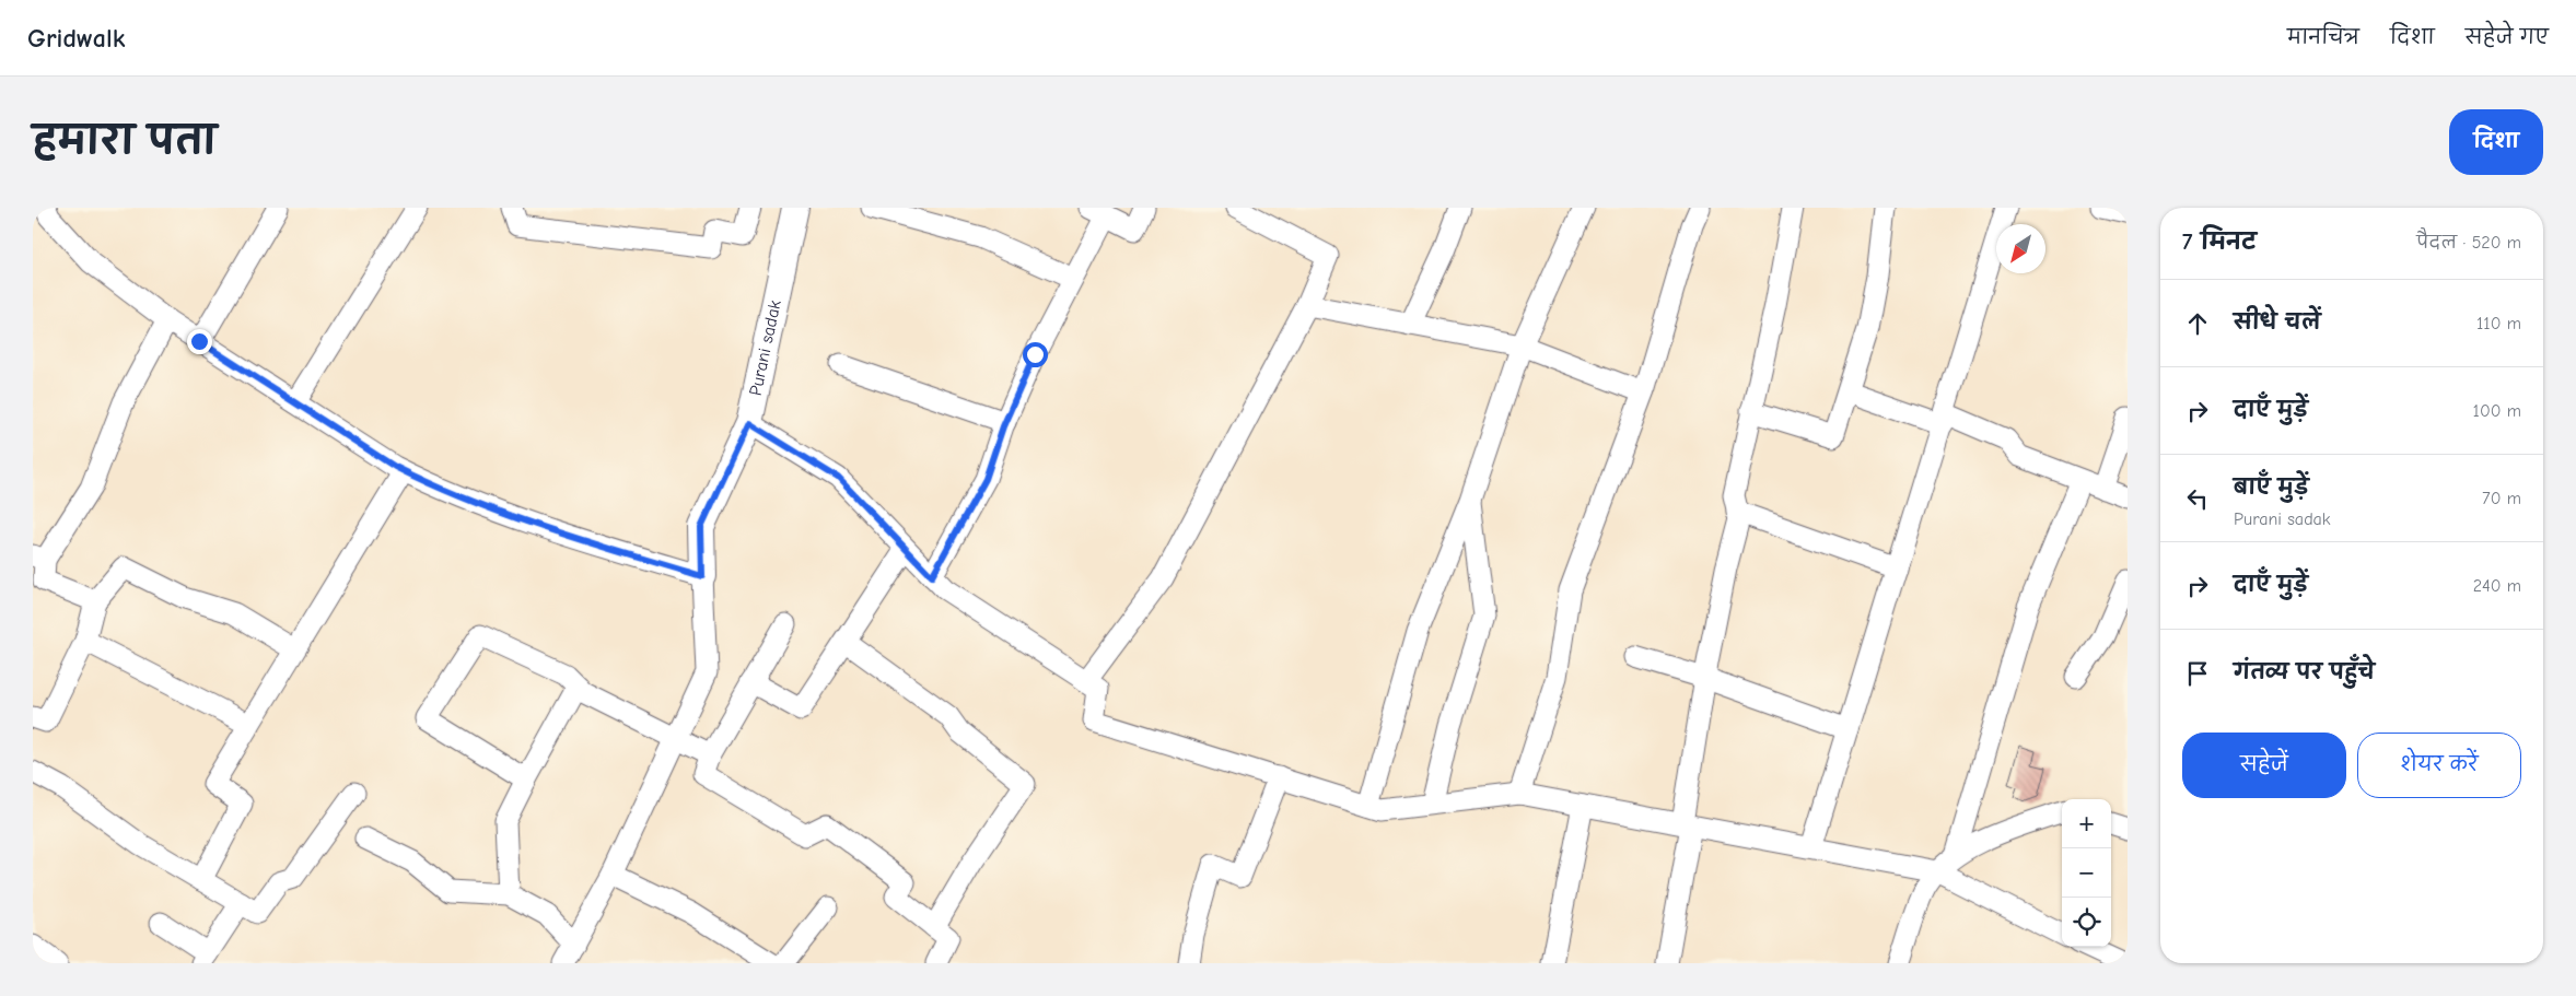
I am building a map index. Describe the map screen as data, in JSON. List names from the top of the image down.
{
  "streets": {
    "main road": ["Purani sadak"]
  },
  "north": "bottom left",
  "page": {
    "header": "Gridwalk",
    "nav": ["मानचित्र", "दिशा", "सहेजे गए"],
    "title": "हमारा पता",
    "buttons": [
      "दिशा",
      ["सहेजें", "शेयर करें"]
    ],
    "heading": ["7 मिनट", "पैदल · 520 m"],
    "list": [
      ["सीधे चलें", "110 m"],
      ["दाएँ मुड़ें", "100 m"],
      ["बाएँ मुड़ें", "Purani sadak", "70 m"],
      ["दाएँ मुड़ें", "240 m"],
      "गंतव्य पर पहुँचे"
    ],
    "map_buttons": ["+", "−"]
  }
}
